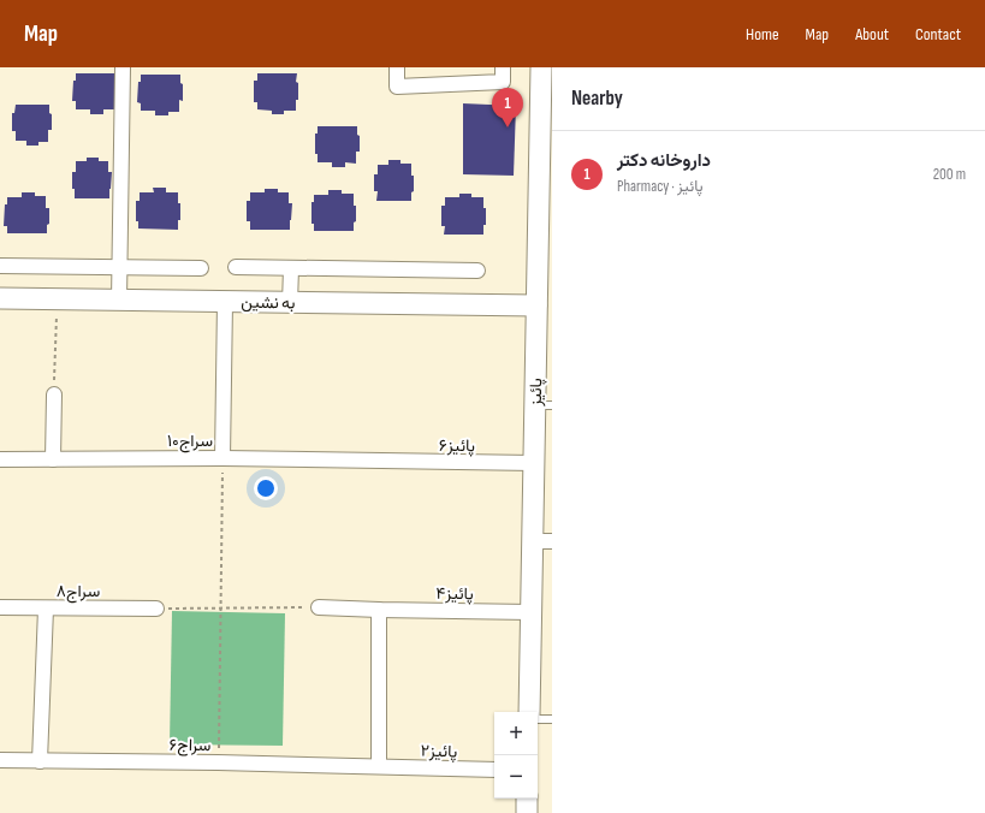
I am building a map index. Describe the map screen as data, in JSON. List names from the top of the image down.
{
  "streets": {
    "street": [
      "به نشین",
      "پائیز",
      "سراج۱۰",
      "پائیز۶",
      "سراج۸",
      "پائیز۴",
      "سراج۶",
      "پائیز۲"
    ]
  },
  "crossings": [
    ["به نشین", "پائیز"],
    ["پائیز", "پائیز۶"],
    ["پائیز", "پائیز۴"],
    ["سراج۱۰", "پائیز۶"],
    ["سراج۶", "پائیز۲"]
  ],
  "page": {
    "header": "Map",
    "nav": [
      "Home",
      "Map",
      "About",
      "Contact"
    ],
    "heading": "Nearby",
    "pins": "1",
    "list": [
      {
        "mark": "1",
        "name": "داروخانه دکتر",
        "note": "Pharmacy · پائیز",
        "value": "200 m"
      }
    ],
    "map_buttons": ["+", "−"]
  }
}
